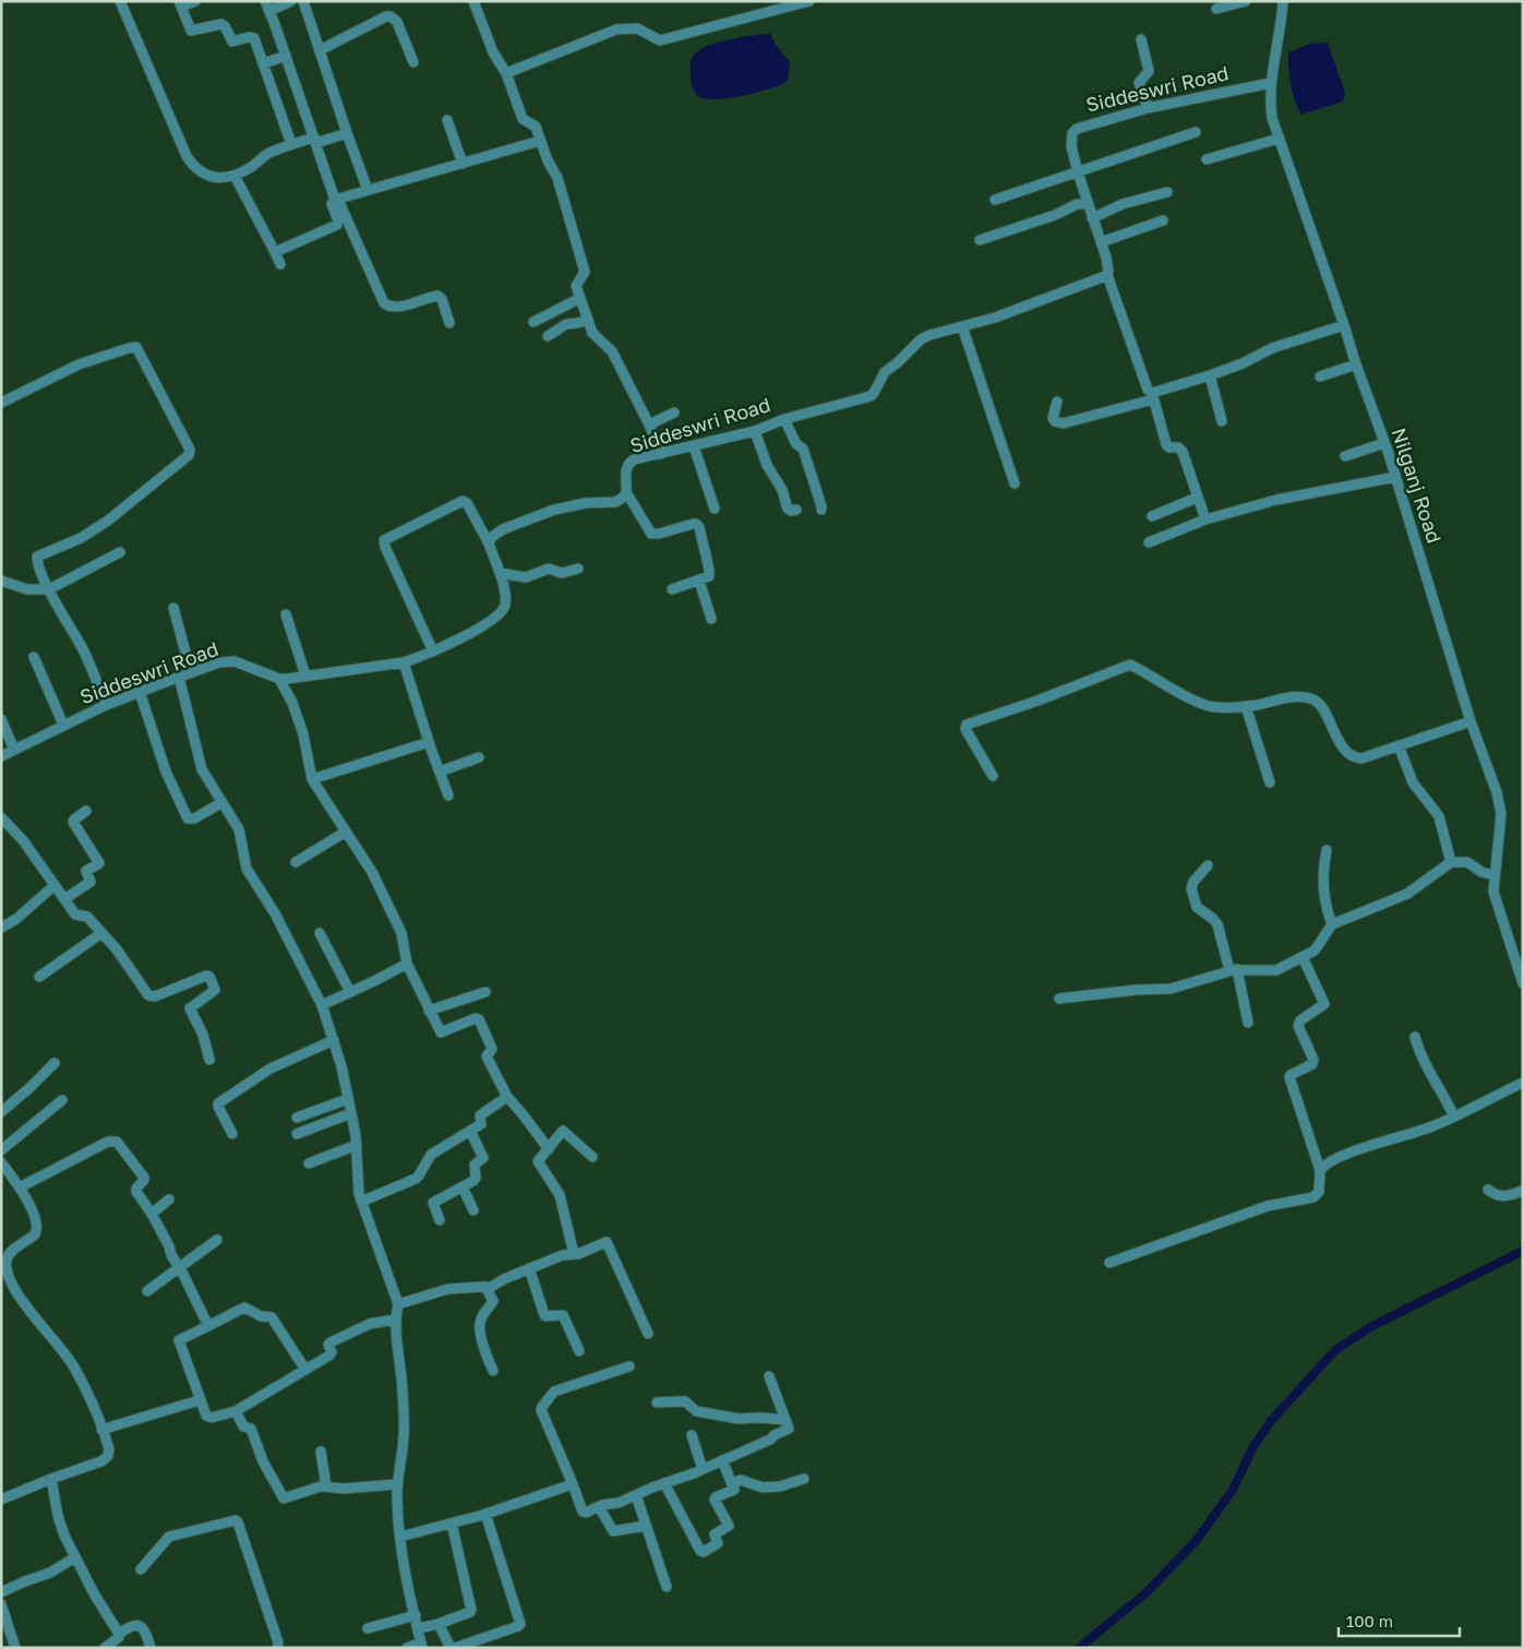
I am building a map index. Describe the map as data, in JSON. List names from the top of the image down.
{
  "streets": {
    "street": ["Siddeswri Road", "Nilganj Road"]
  },
  "crossings": [
    ["Siddeswri Road", "Nilganj Road"]
  ],
  "scale_bar": "100 m"
}
